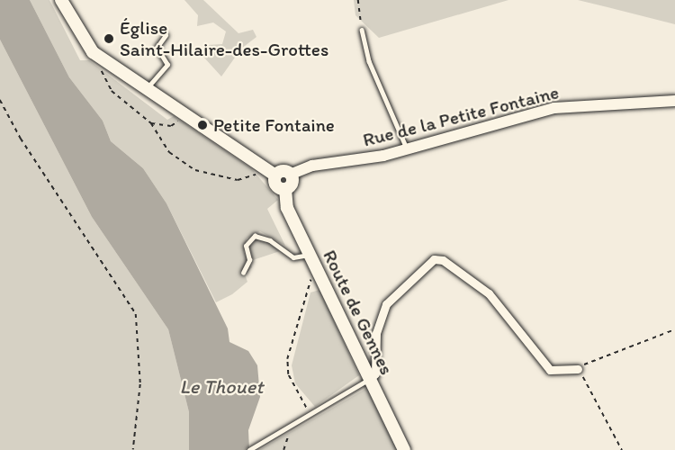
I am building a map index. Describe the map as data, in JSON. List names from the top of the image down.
{
  "streets": {
    "main road": ["Route de Gennes"],
    "street": ["Rue de la Petite Fontaine"]
  },
  "crossings": [
    ["Rue de la Petite Fontaine", "Route de Gennes"]
  ],
  "water": ["Le Thouet"],
  "places": ["Église Saint-Hilaire-des-Grottes", "Petite Fontaine"]
}
